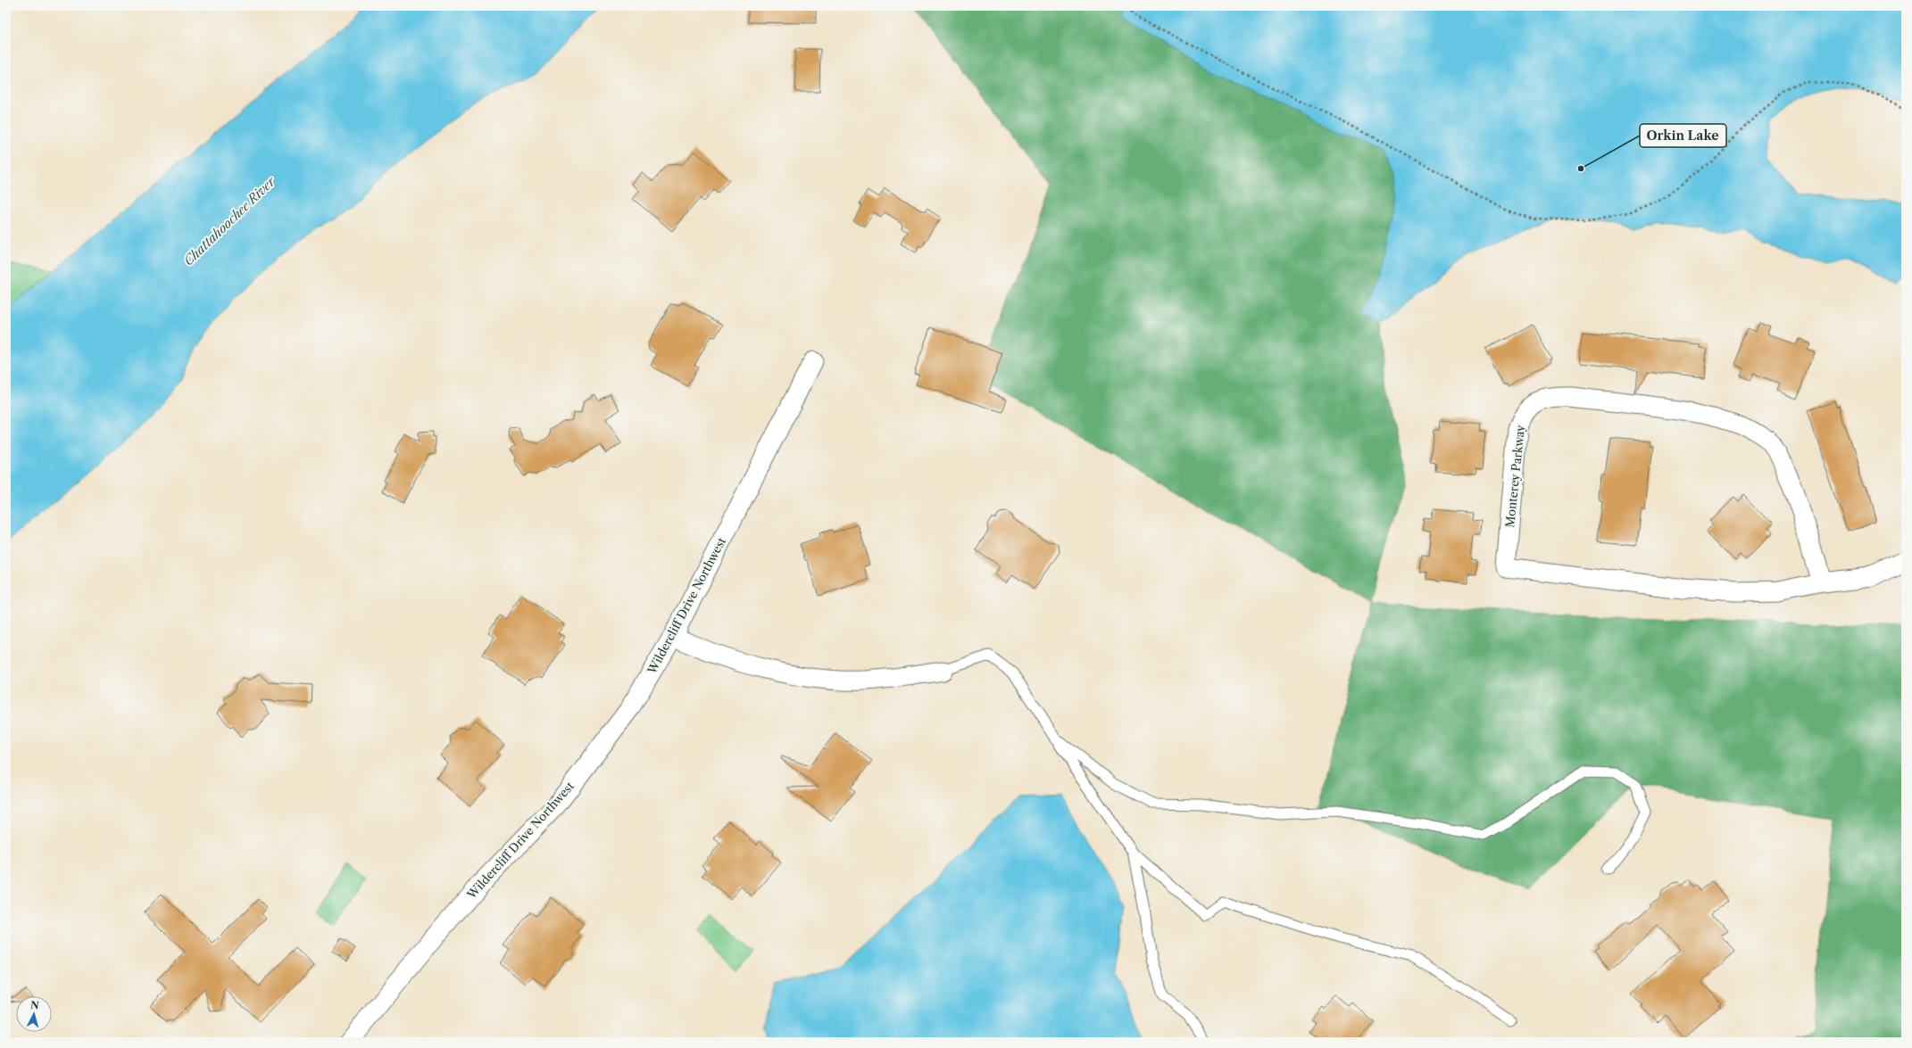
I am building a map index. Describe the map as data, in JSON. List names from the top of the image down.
{
  "streets": {
    "street": ["Monterey Parkway", "Wildercliff Drive Northwest"]
  },
  "water": ["Chattahoochee River"],
  "places": ["Orkin Lake"],
  "north": "top"
}
